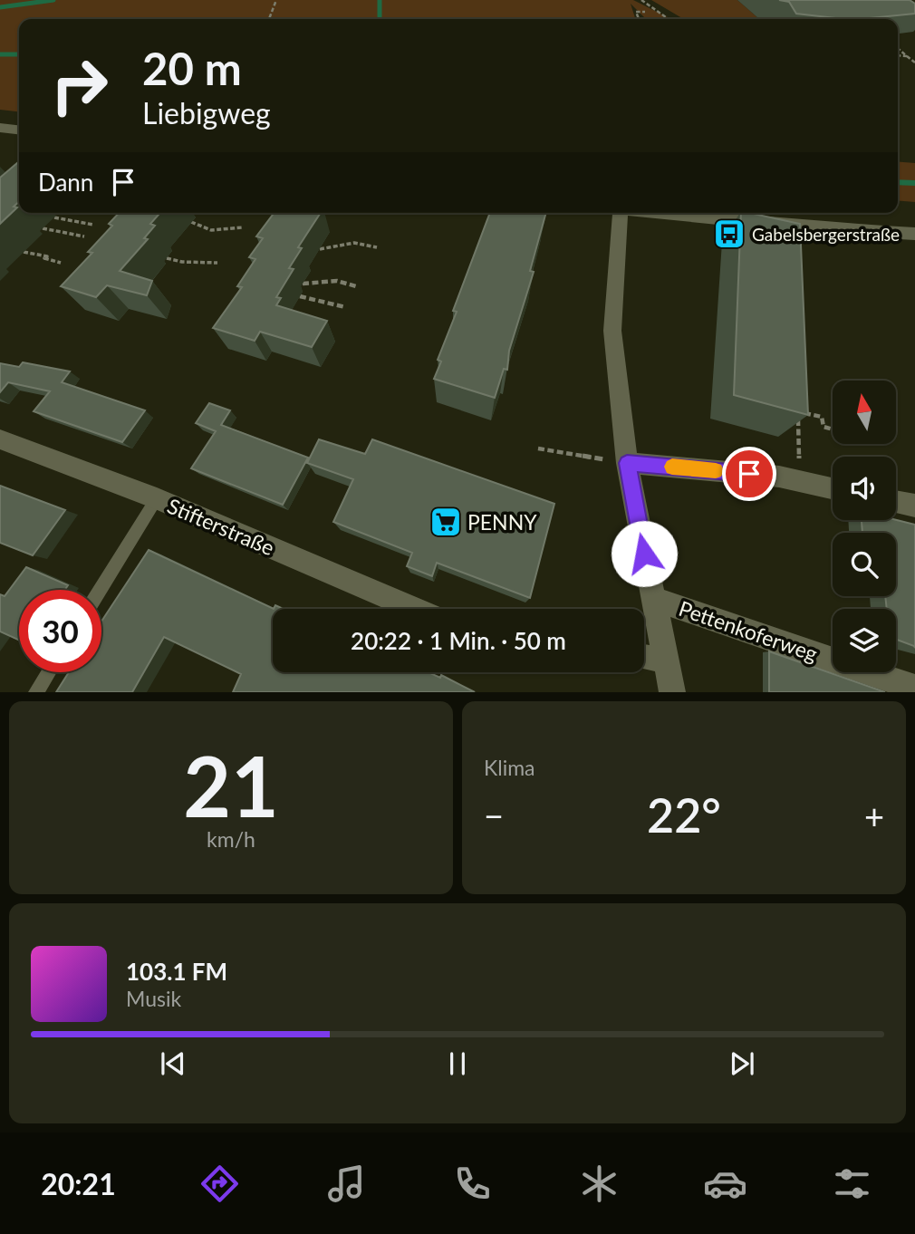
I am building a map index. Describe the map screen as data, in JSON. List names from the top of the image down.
{
  "streets": {
    "street": ["Stifterstraße", "Pettenkoferweg"]
  },
  "places": {
    "bus stop": ["Gabelsbergerstraße"],
    "supermarket": ["PENNY"]
  },
  "north": "top",
  "page": {
    "turn": ["20 m", "Liebigweg"],
    "then": "Dann",
    "limit": "30",
    "trip": "20:22 · 1 Min. · 50 m",
    "tile": [
      ["21", "km/h"],
      "Klima"
    ],
    "heat": ["−", "22°", "+"],
    "song": ["103.1 FM", "Musik"],
    "tabs": "20:21"
  }
}
